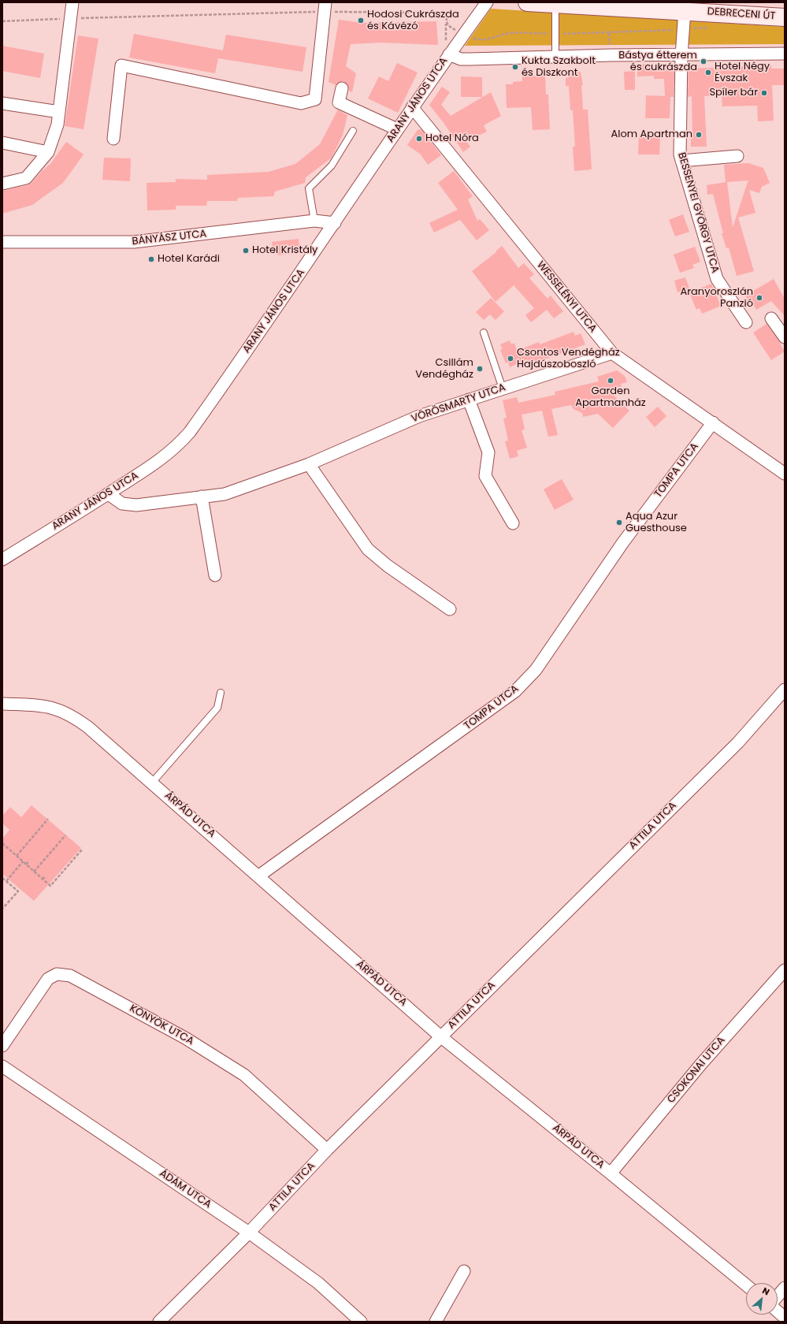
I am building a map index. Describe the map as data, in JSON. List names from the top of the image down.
{
  "streets": {
    "street": [
      "DEBRECENI ÚT",
      "ARANY JÁNOS UTCA",
      "BESSENYEI GYÖRGY UTCA",
      "BÁNYÁSZ UTCA",
      "WESSELÉNYI UTCA",
      "VÖRÖSMARTY UTCA",
      "TOMPA UTCA",
      "ÁRPÁD UTCA",
      "ATTILA UTCA",
      "KÖNYÖK UTCA",
      "CSOKONAI UTCA",
      "ÁDÁM UTCA"
    ]
  },
  "crossings": [
    ["DEBRECENI ÚT", "BESSENYEI GYÖRGY UTCA"],
    ["ARANY JÁNOS UTCA", "BÁNYÁSZ UTCA"],
    ["ARANY JÁNOS UTCA", "WESSELÉNYI UTCA"],
    ["ARANY JÁNOS UTCA", "VÖRÖSMARTY UTCA"],
    ["WESSELÉNYI UTCA", "VÖRÖSMARTY UTCA"],
    ["WESSELÉNYI UTCA", "TOMPA UTCA"],
    ["TOMPA UTCA", "ÁRPÁD UTCA"],
    ["ÁRPÁD UTCA", "ATTILA UTCA"],
    ["ÁRPÁD UTCA", "CSOKONAI UTCA"],
    ["ATTILA UTCA", "KÖNYÖK UTCA"],
    ["ATTILA UTCA", "ÁDÁM UTCA"]
  ],
  "places": [
    "Hodosi Cukrászda és Kávézó",
    "Bástya étterem és cukrászda",
    "Kukta Szakbolt és Diszkont",
    "Hotel Négy Évszak",
    "Spíler bár",
    "Alom Apartman",
    "Hotel Nóra",
    "Hotel Kristály",
    "Hotel Karádi",
    "Aranyoroszlán Panzió",
    "Csontos Vendégház Hajdúszoboszló",
    "Csillám Vendégház",
    "Garden Apartmanház",
    "Aqua Azur Guesthouse"
  ],
  "north": "top right"
}
